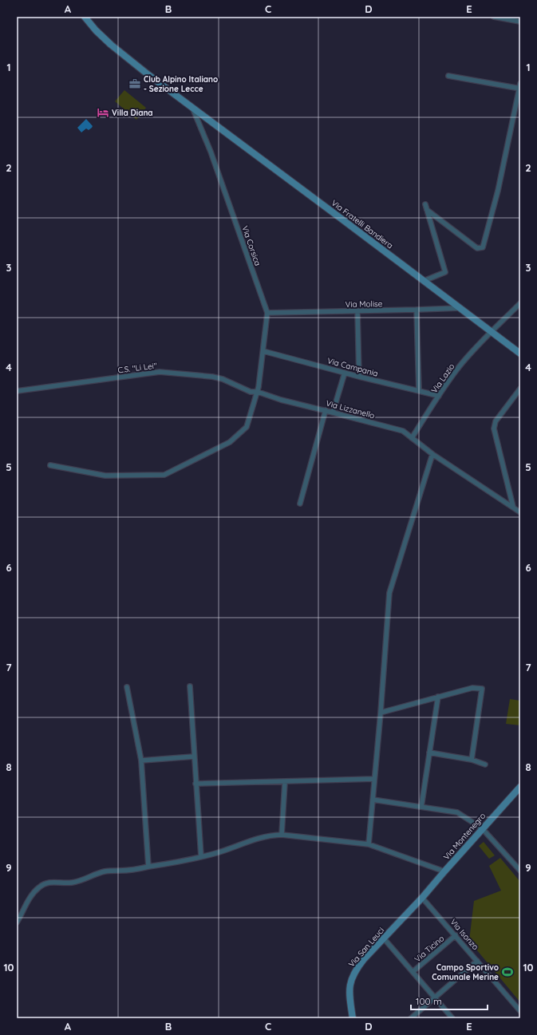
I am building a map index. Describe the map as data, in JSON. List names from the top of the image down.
{
  "streets": {
    "street": [
      "Via Fratelli Bandiera",
      "Via Corsica",
      "Via Molise",
      "Via Campania",
      "C.S. \"Li Lei\"",
      "Via Lazio",
      "Via Lizzanello",
      "Via Montenegro",
      "Via Isonzo",
      "Via San Leuci",
      "Via Ticino"
    ]
  },
  "crossings": [
    ["Via Fratelli Bandiera", "Via Corsica"],
    ["Via Fratelli Bandiera", "Via Molise"],
    ["Via Fratelli Bandiera", "Via Lazio"],
    ["Via Corsica", "Via Molise"],
    ["Via Corsica", "Via Campania"],
    ["Via Corsica", "C.S. \"Li Lei\""],
    ["Via Corsica", "Via Lizzanello"],
    ["Via Campania", "Via Lazio"],
    ["C.S. \"Li Lei\"", "Via Lizzanello"],
    ["Via Lazio", "Via Lizzanello"],
    ["Via Montenegro", "Via Isonzo"],
    ["Via Montenegro", "Via San Leuci"],
    ["Via Isonzo", "Via San Leuci"],
    ["Via Isonzo", "Via Ticino"]
  ],
  "places": {
    "office": ["Club Alpino Italiano - Sezione Lecce"],
    "hotel": ["Villa Diana"],
    "sports": ["Campo Sportivo Comunale Merine"]
  },
  "scale_bar": "100 m",
  "grid": {
    "columns": [
      "A",
      "B",
      "C",
      "D",
      "E"
    ],
    "rows": [
      "1",
      "2",
      "3",
      "4",
      "5",
      "6",
      "7",
      "8",
      "9",
      "10"
    ]
  }
}
